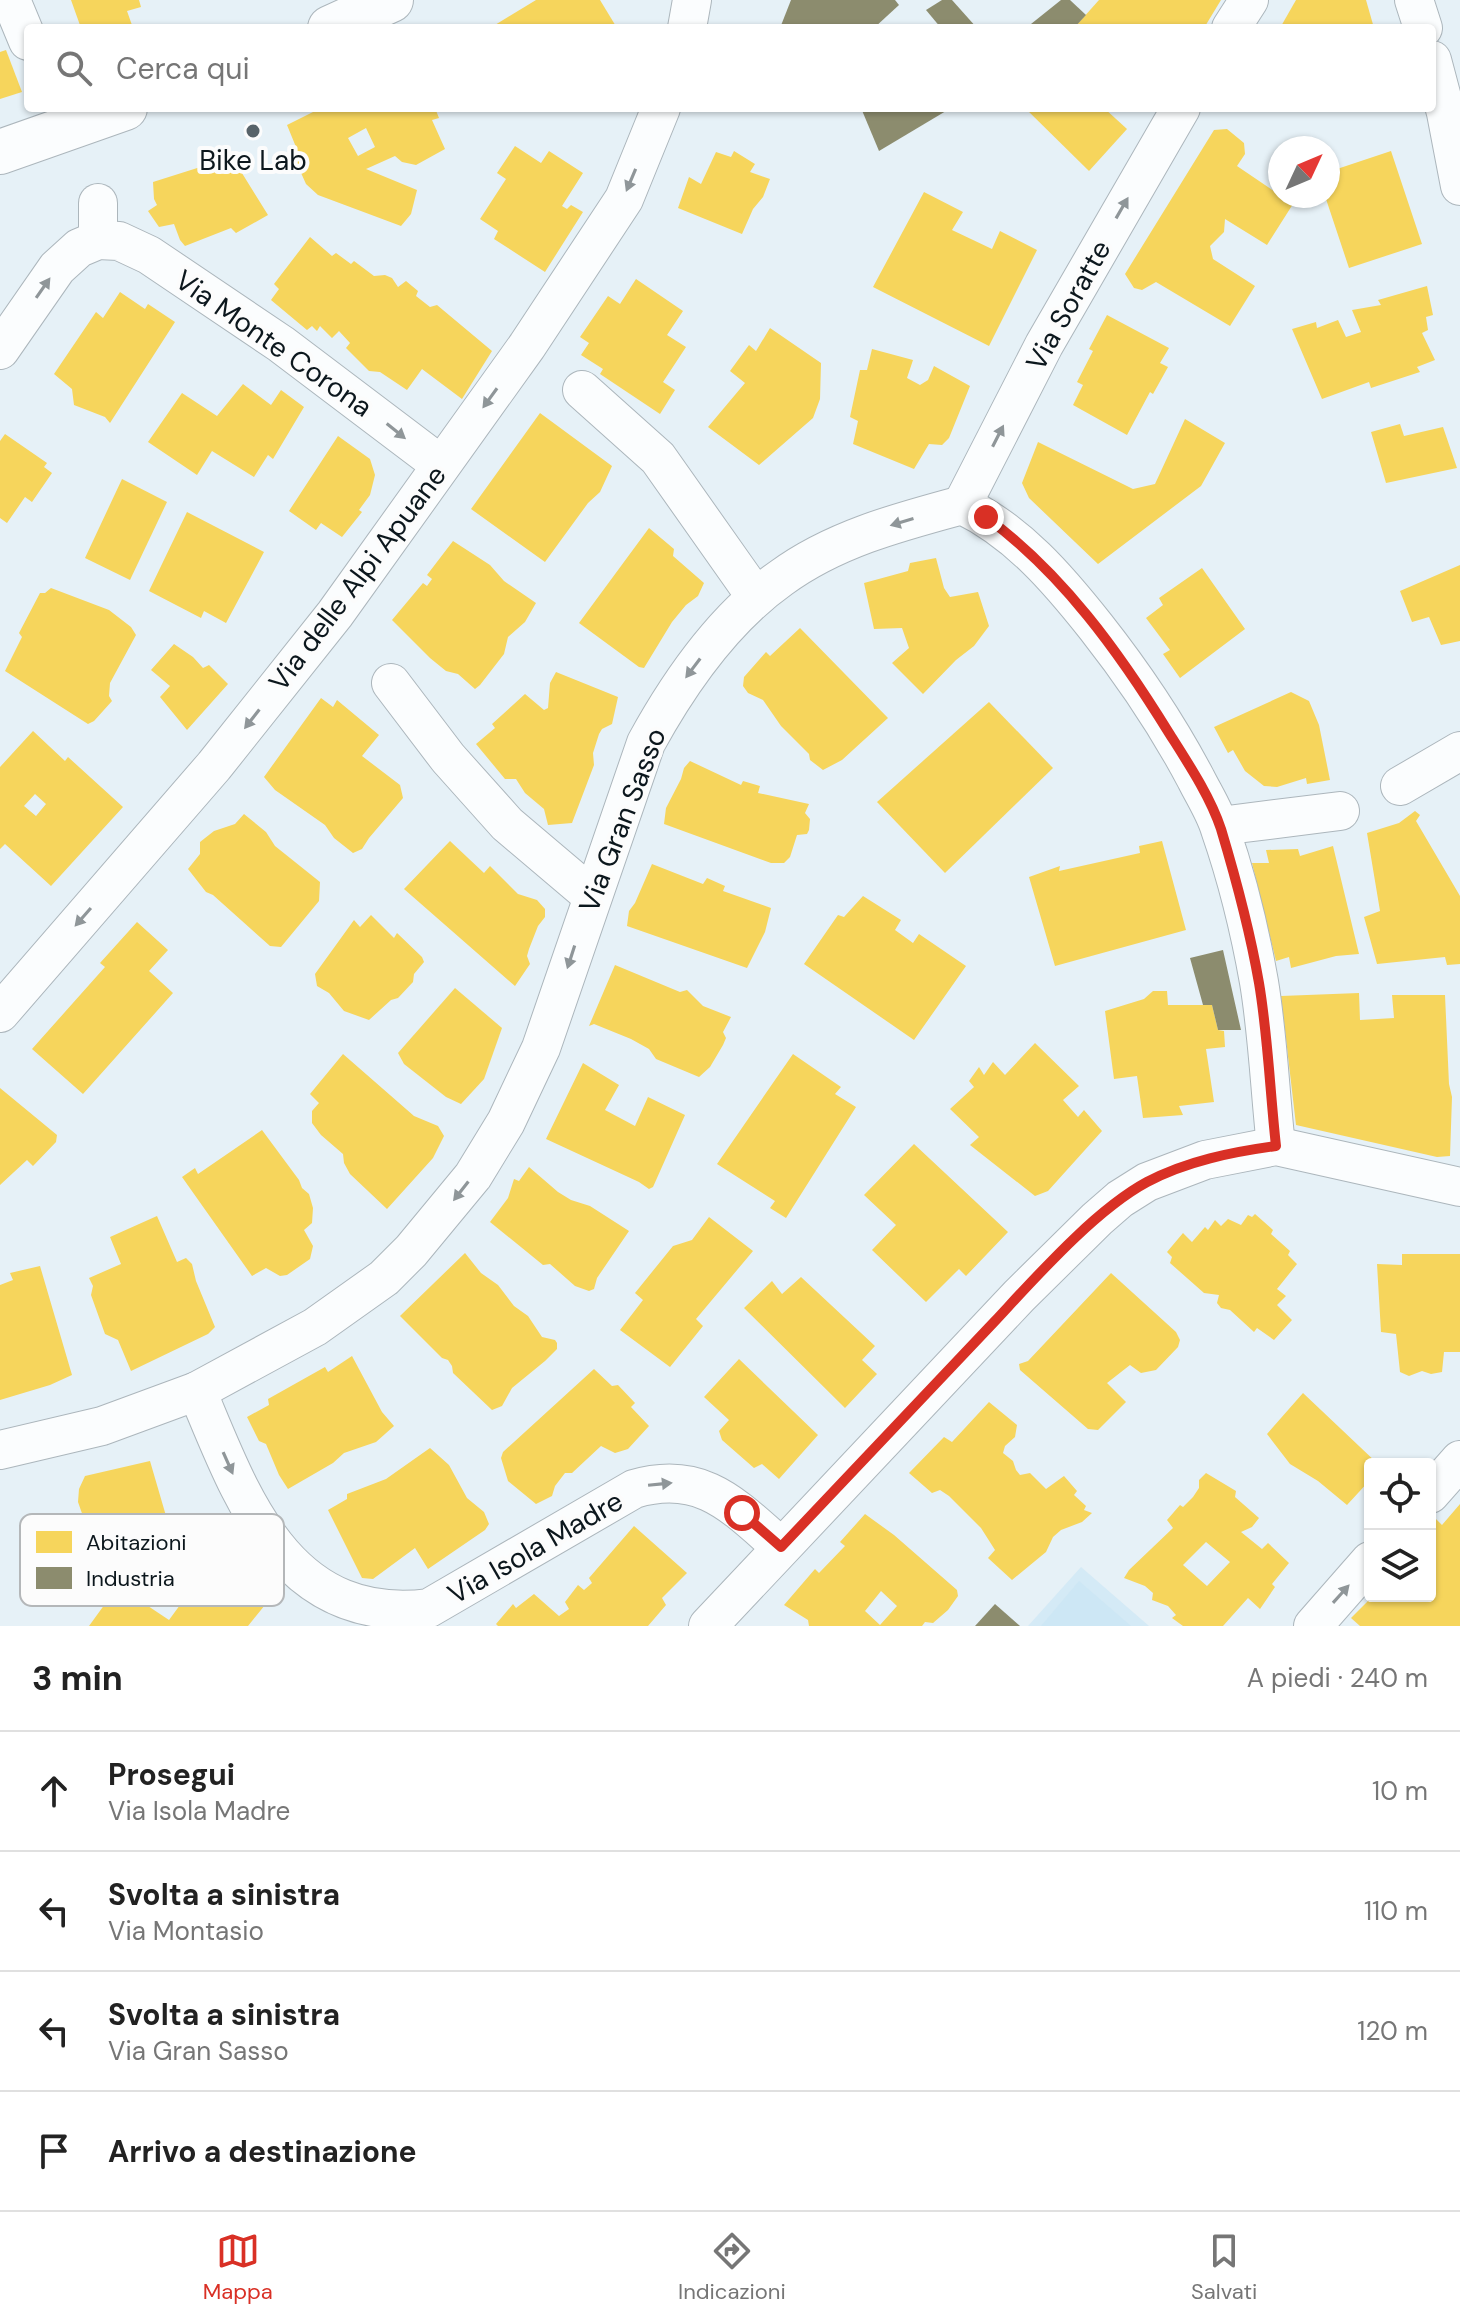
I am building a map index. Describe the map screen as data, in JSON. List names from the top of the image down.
{
  "streets": {
    "street": [
      "Via Soratte",
      "Via Monte Corona",
      "Via delle Alpi Apuane",
      "Via Gran Sasso",
      "Via Isola Madre"
    ]
  },
  "crossings": [
    ["Via Soratte", "Via Gran Sasso"],
    ["Via Monte Corona", "Via delle Alpi Apuane"],
    ["Via Gran Sasso", "Via Isola Madre"]
  ],
  "one_way": [
    "Via Soratte",
    "Via delle Alpi Apuane",
    "Via Gran Sasso",
    "Via Isola Madre"
  ],
  "places": ["Bike Lab"],
  "legend": ["Abitazioni", "Industria"],
  "north": "top right",
  "page": {
    "search": "Cerca qui",
    "heading": ["3 min", "A piedi · 240 m"],
    "list": [
      ["Prosegui", "Via Isola Madre", "10 m"],
      ["Svolta a sinistra", "Via Montasio", "110 m"],
      ["Svolta a sinistra", "Via Gran Sasso", "120 m"],
      "Arrivo a destinazione"
    ],
    "nav": ["Mappa", "Indicazioni", "Salvati"]
  }
}
